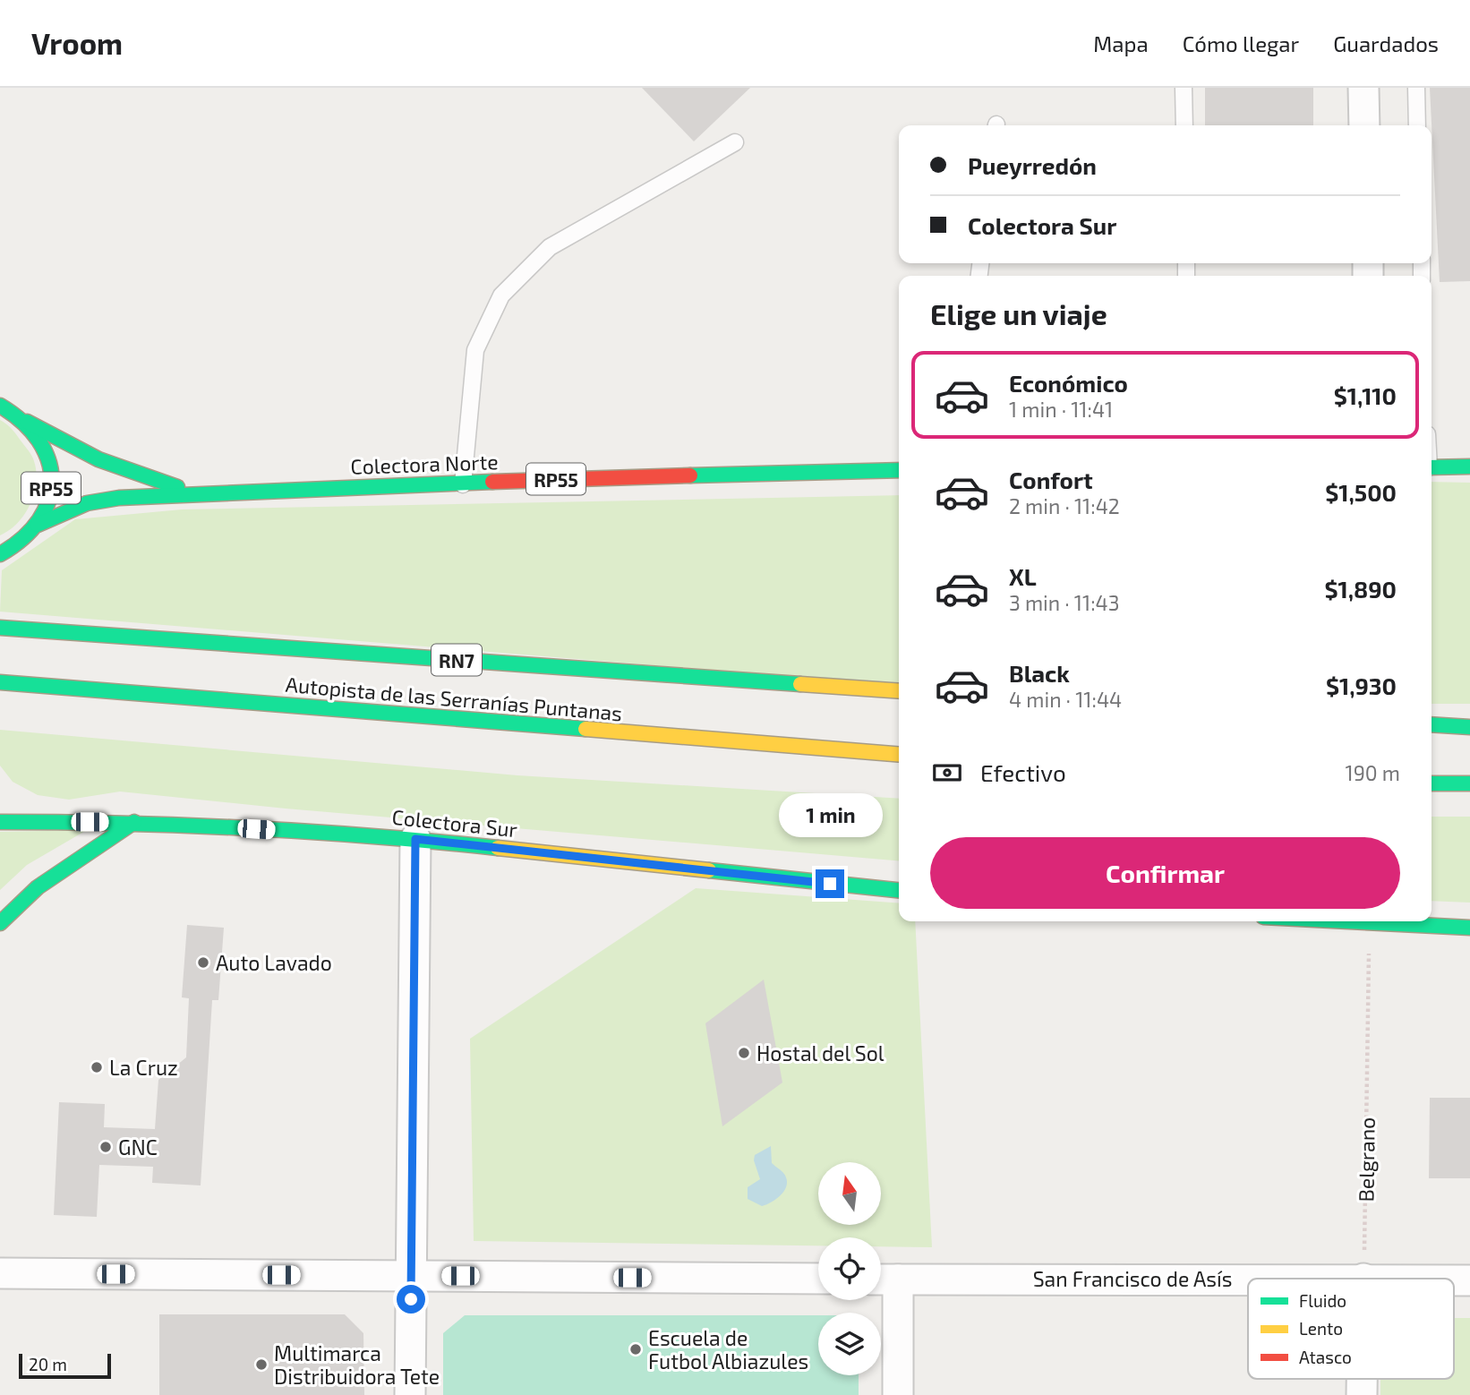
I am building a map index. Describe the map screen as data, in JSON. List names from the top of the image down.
{
  "streets": {
    "main road": [
      "Colectora Norte",
      "RP55",
      "RN7",
      "Autopista de las Serranías Puntanas",
      "Colectora Sur"
    ],
    "street": ["San Francisco de Asís"],
    "path": ["Belgrano"]
  },
  "crossings": [
    ["Colectora Norte", "RP55"]
  ],
  "places": [
    "Auto Lavado",
    "Hostal del Sol",
    "La Cruz",
    "GNC",
    "Escuela de Futbol Albiazules",
    "Multimarca Distribuidora Tete"
  ],
  "legend": ["Fluido", "Lento", "Atasco"],
  "scale_bar": "20 m",
  "north": "top",
  "page": {
    "header": "Vroom",
    "nav": ["Mapa", "Cómo llegar", "Guardados"],
    "banner": ["Pueyrredón", "Colectora Sur"],
    "heading": "Elige un viaje",
    "list": [
      {
        "name": "Económico",
        "note": "1 min · 11:41",
        "value": "$1,110"
      },
      {
        "name": "Confort",
        "note": "2 min · 11:42",
        "value": "$1,500"
      },
      {
        "name": "XL",
        "note": "3 min · 11:43",
        "value": "$1,890"
      },
      {
        "name": "Black",
        "note": "4 min · 11:44",
        "value": "$1,930"
      }
    ],
    "pay": ["Efectivo", "190 m"],
    "bubble": "1 min",
    "buttons": "Confirmar",
    "scale": "20 m"
  }
}
